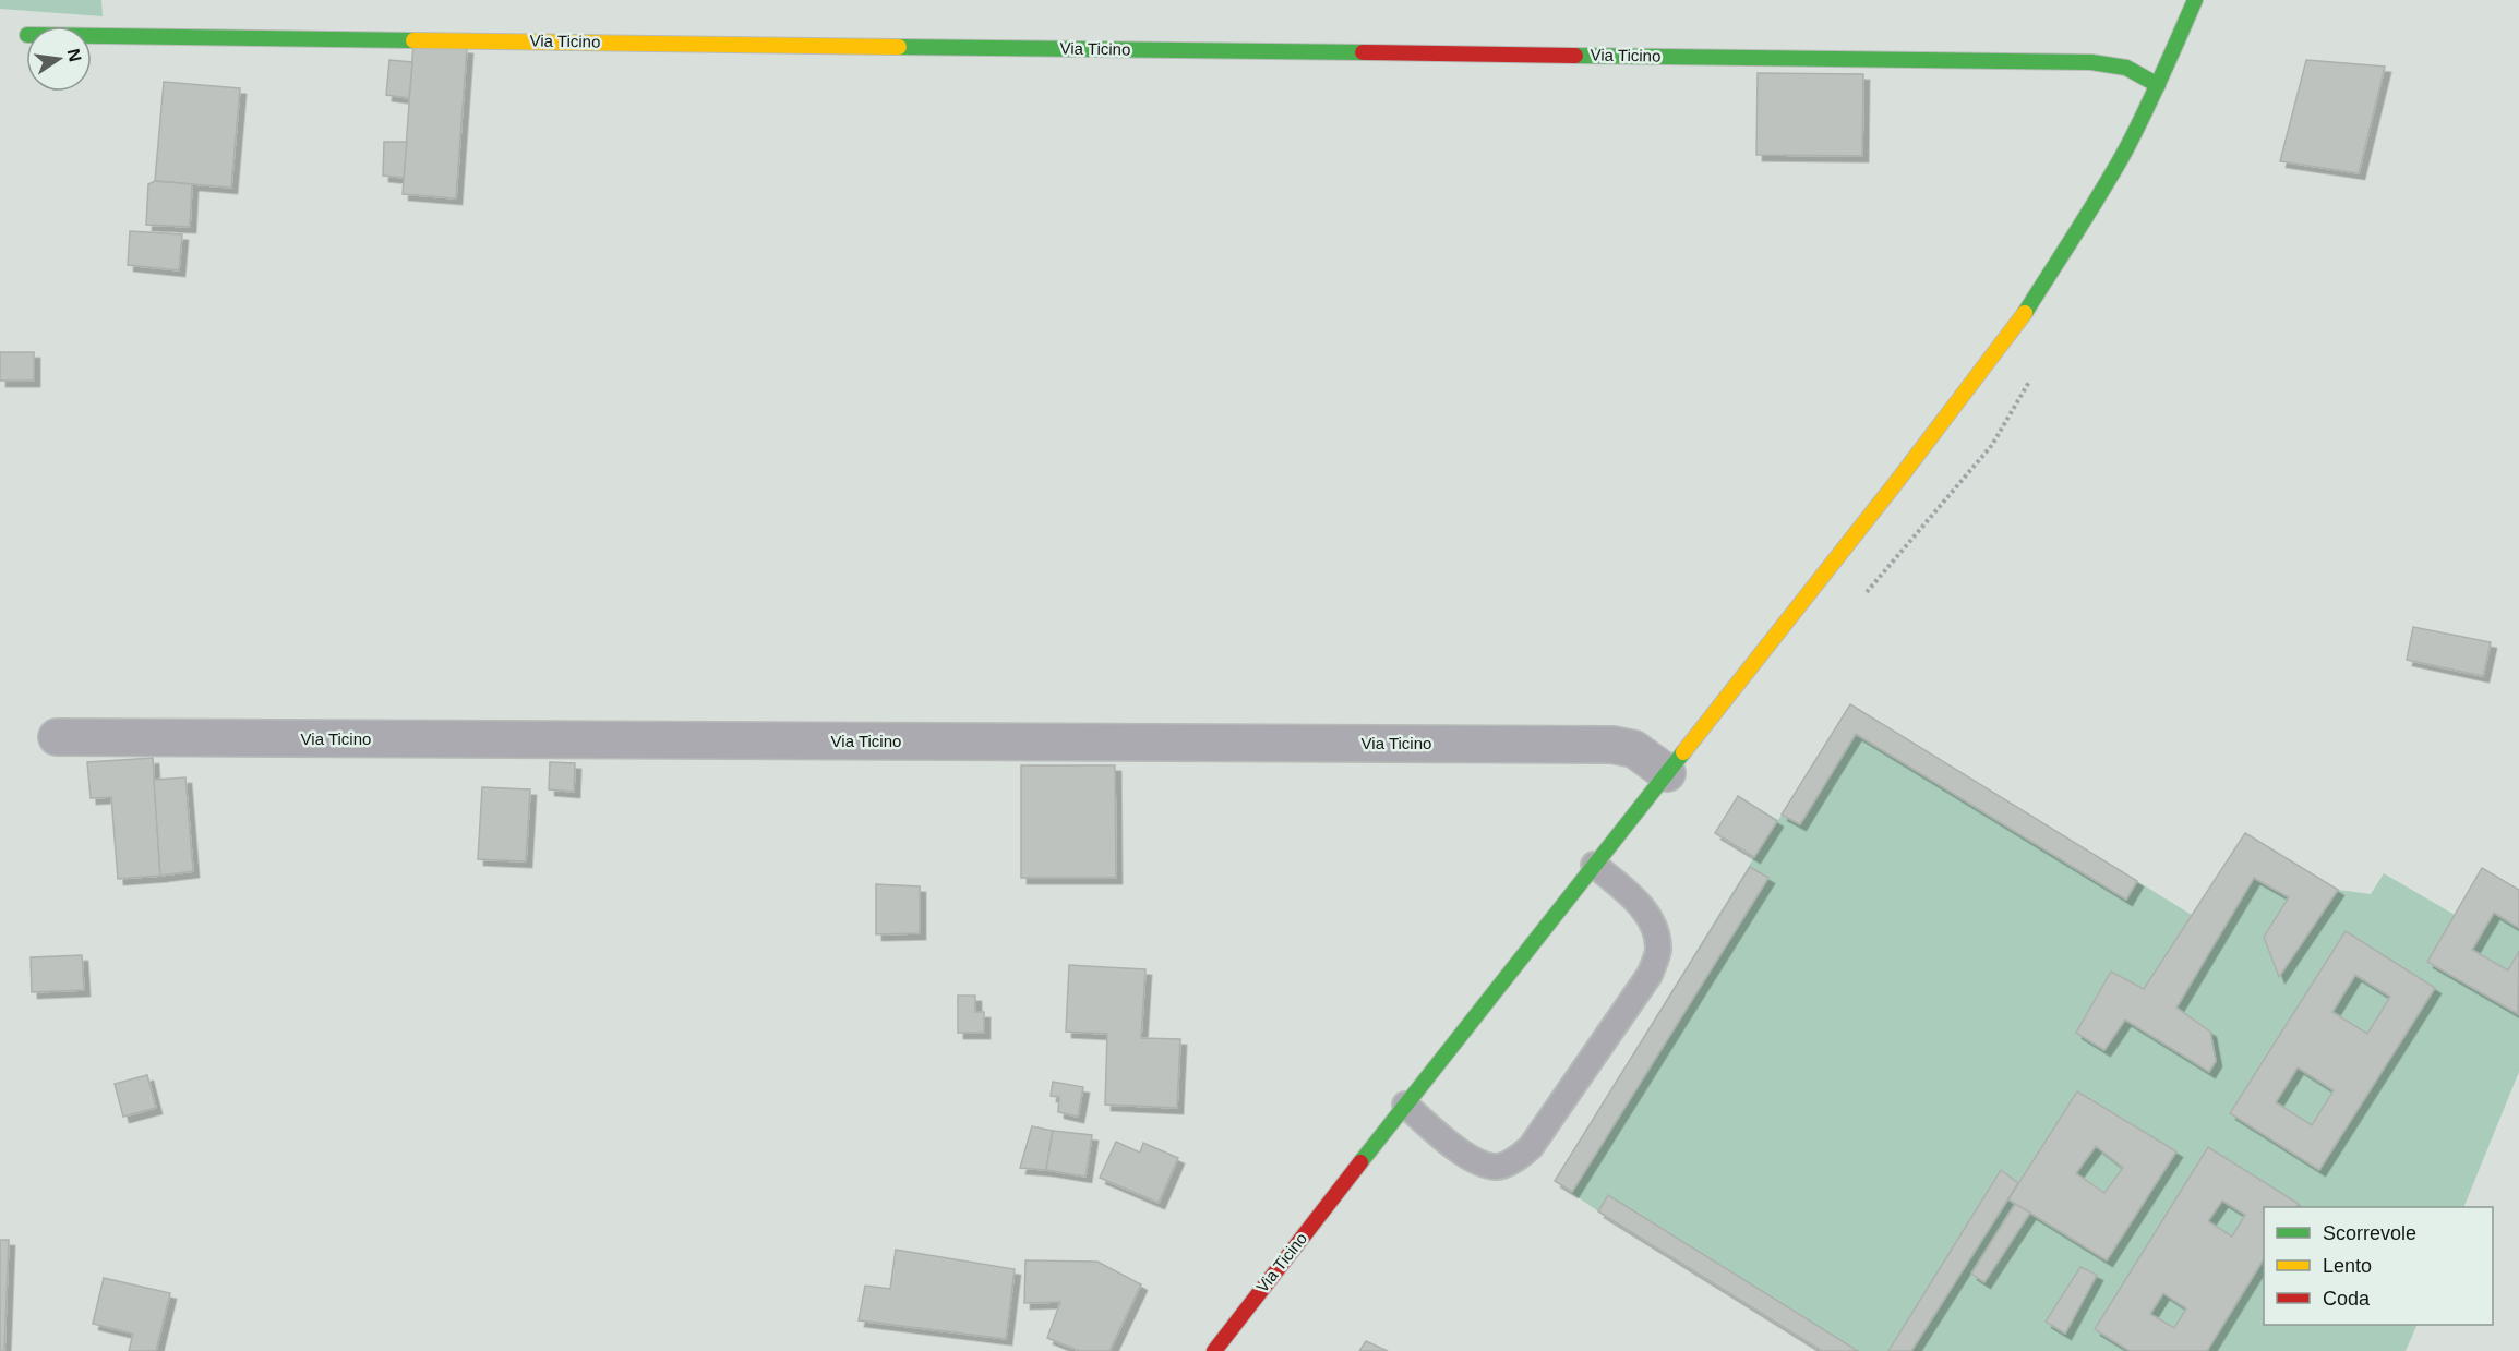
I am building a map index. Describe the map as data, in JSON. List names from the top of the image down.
{
  "streets": {
    "street": ["Via Ticino"]
  },
  "legend": ["Scorrevole", "Lento", "Coda"],
  "north": "right"
}
